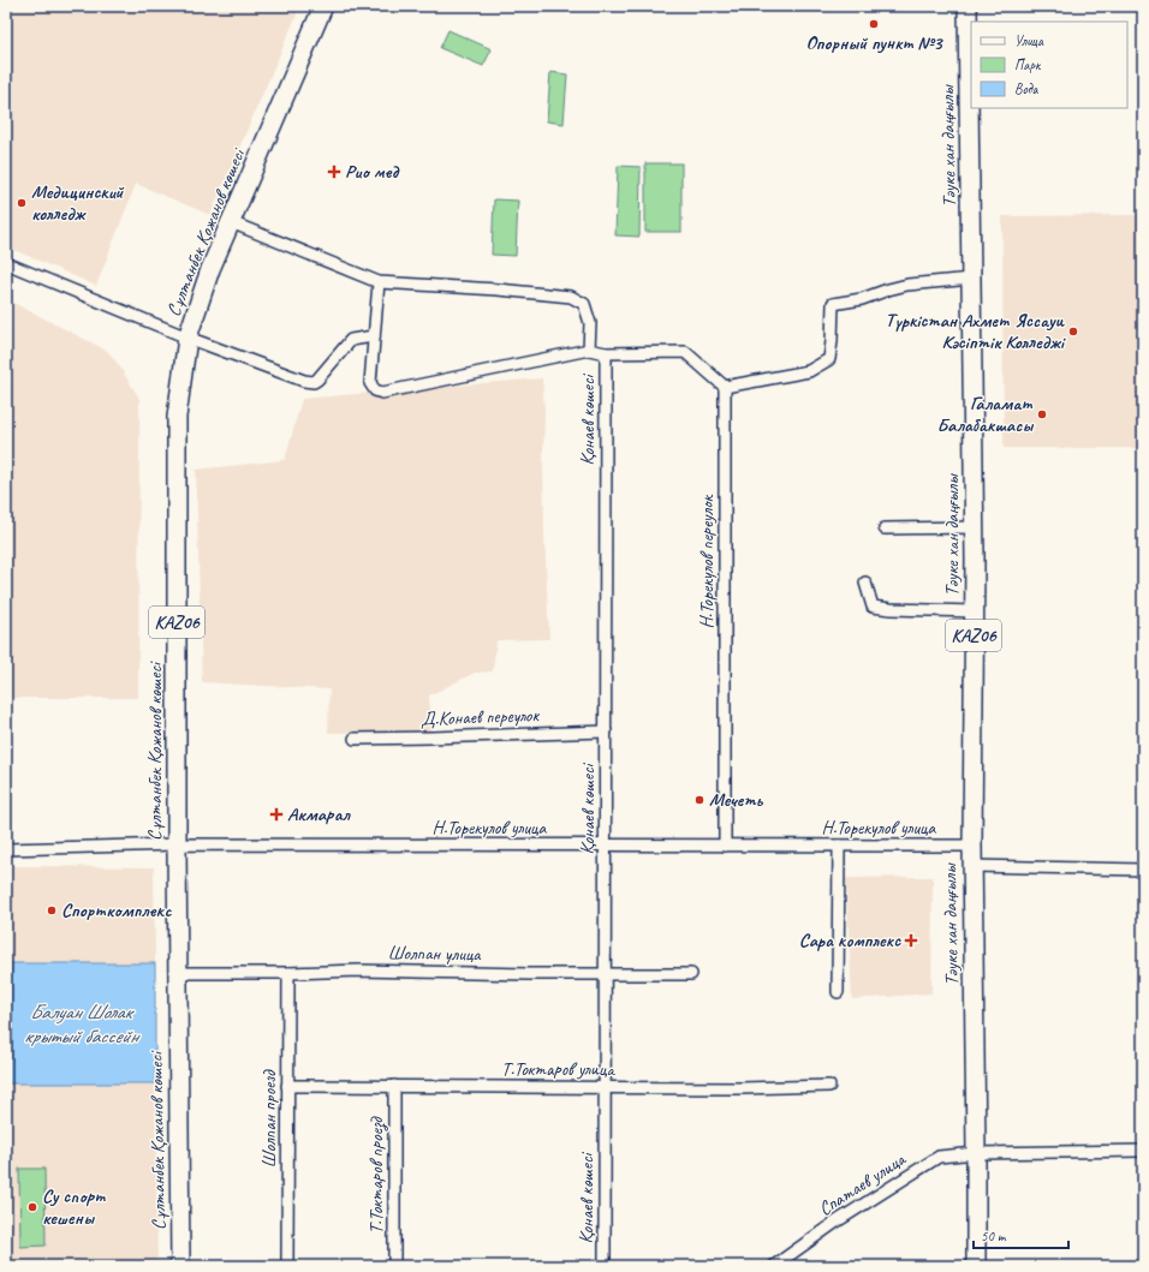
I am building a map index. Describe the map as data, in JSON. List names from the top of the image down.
{
  "streets": {
    "main road": ["Тәуке хан даңғылы", "Сұлтанбек Қожанов көшесі", "KАZ06"],
    "street": [
      "Қонаев көшесі",
      "Н.Торекулов переулок",
      "Д.Конаев переулок",
      "Н.Торекулов улица",
      "Шолпан улица",
      "Т.Токтаров улица",
      "Шолпан проезд",
      "Т.Токтаров проезд",
      "Спатаев улица"
    ]
  },
  "crossings": [
    ["Тәуке хан даңғылы", "Н.Торекулов улица"],
    ["Тәуке хан даңғылы", "Спатаев улица"],
    ["Сұлтанбек Қожанов көшесі", "Н.Торекулов улица"],
    ["Сұлтанбек Қожанов көшесі", "Шолпан улица"],
    ["Қонаев көшесі", "Д.Конаев переулок"],
    ["Қонаев көшесі", "Н.Торекулов улица"],
    ["Қонаев көшесі", "Шолпан улица"],
    ["Қонаев көшесі", "Т.Токтаров улица"],
    ["Н.Торекулов переулок", "Н.Торекулов улица"],
    ["Шолпан улица", "Шолпан проезд"],
    ["Т.Токтаров улица", "Шолпан проезд"],
    ["Т.Токтаров улица", "Т.Токтаров проезд"]
  ],
  "water": ["Балуан Шолак крытый бассейн"],
  "places": {
    "other": [
      "Опорный пункт №3",
      "Медицинский колледж",
      "Түркістан Ахмет Яссауи Кәсіптік Колледжі",
      "Галамат Балабакшасы",
      "Мечеть",
      "Спорткомплекс",
      "Су спорт кешены"
    ],
    "health": ["Рио мед", "Акмарал", "Сара комплекс"]
  },
  "legend": ["Улица", "Парк", "Вода"],
  "scale_bar": "50 m"
}
